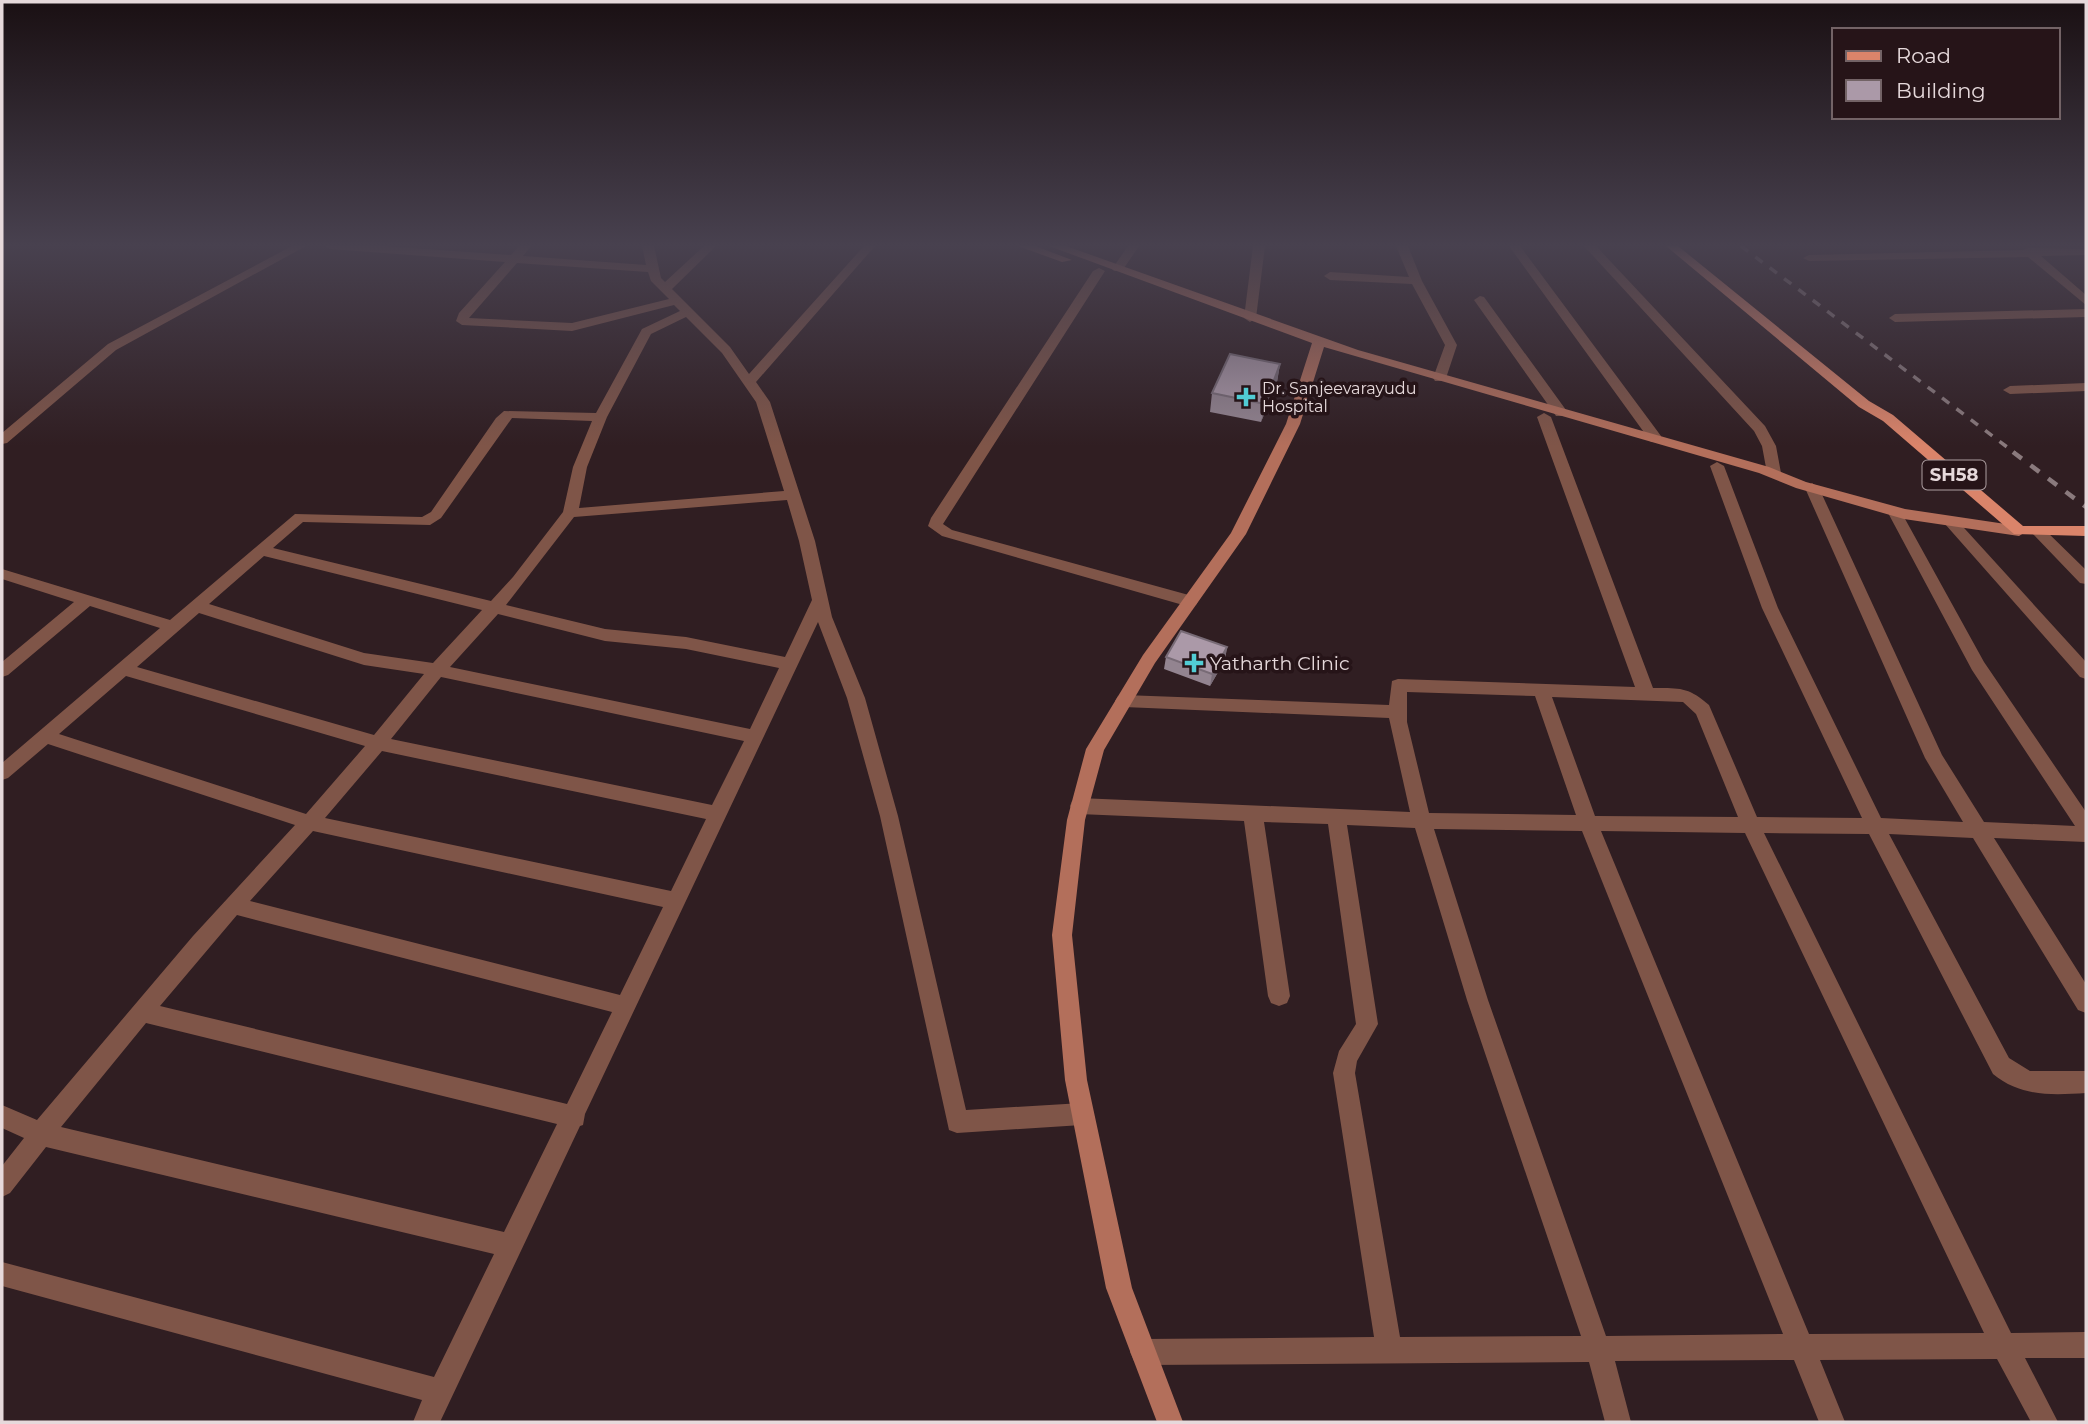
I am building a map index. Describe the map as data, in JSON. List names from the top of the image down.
{
  "streets": {
    "main road": ["SH58"]
  },
  "places": {
    "health": ["Dr. Sanjeevarayudu Hospital", "Yatharth Clinic"]
  },
  "legend": ["Road", "Building"]
}
